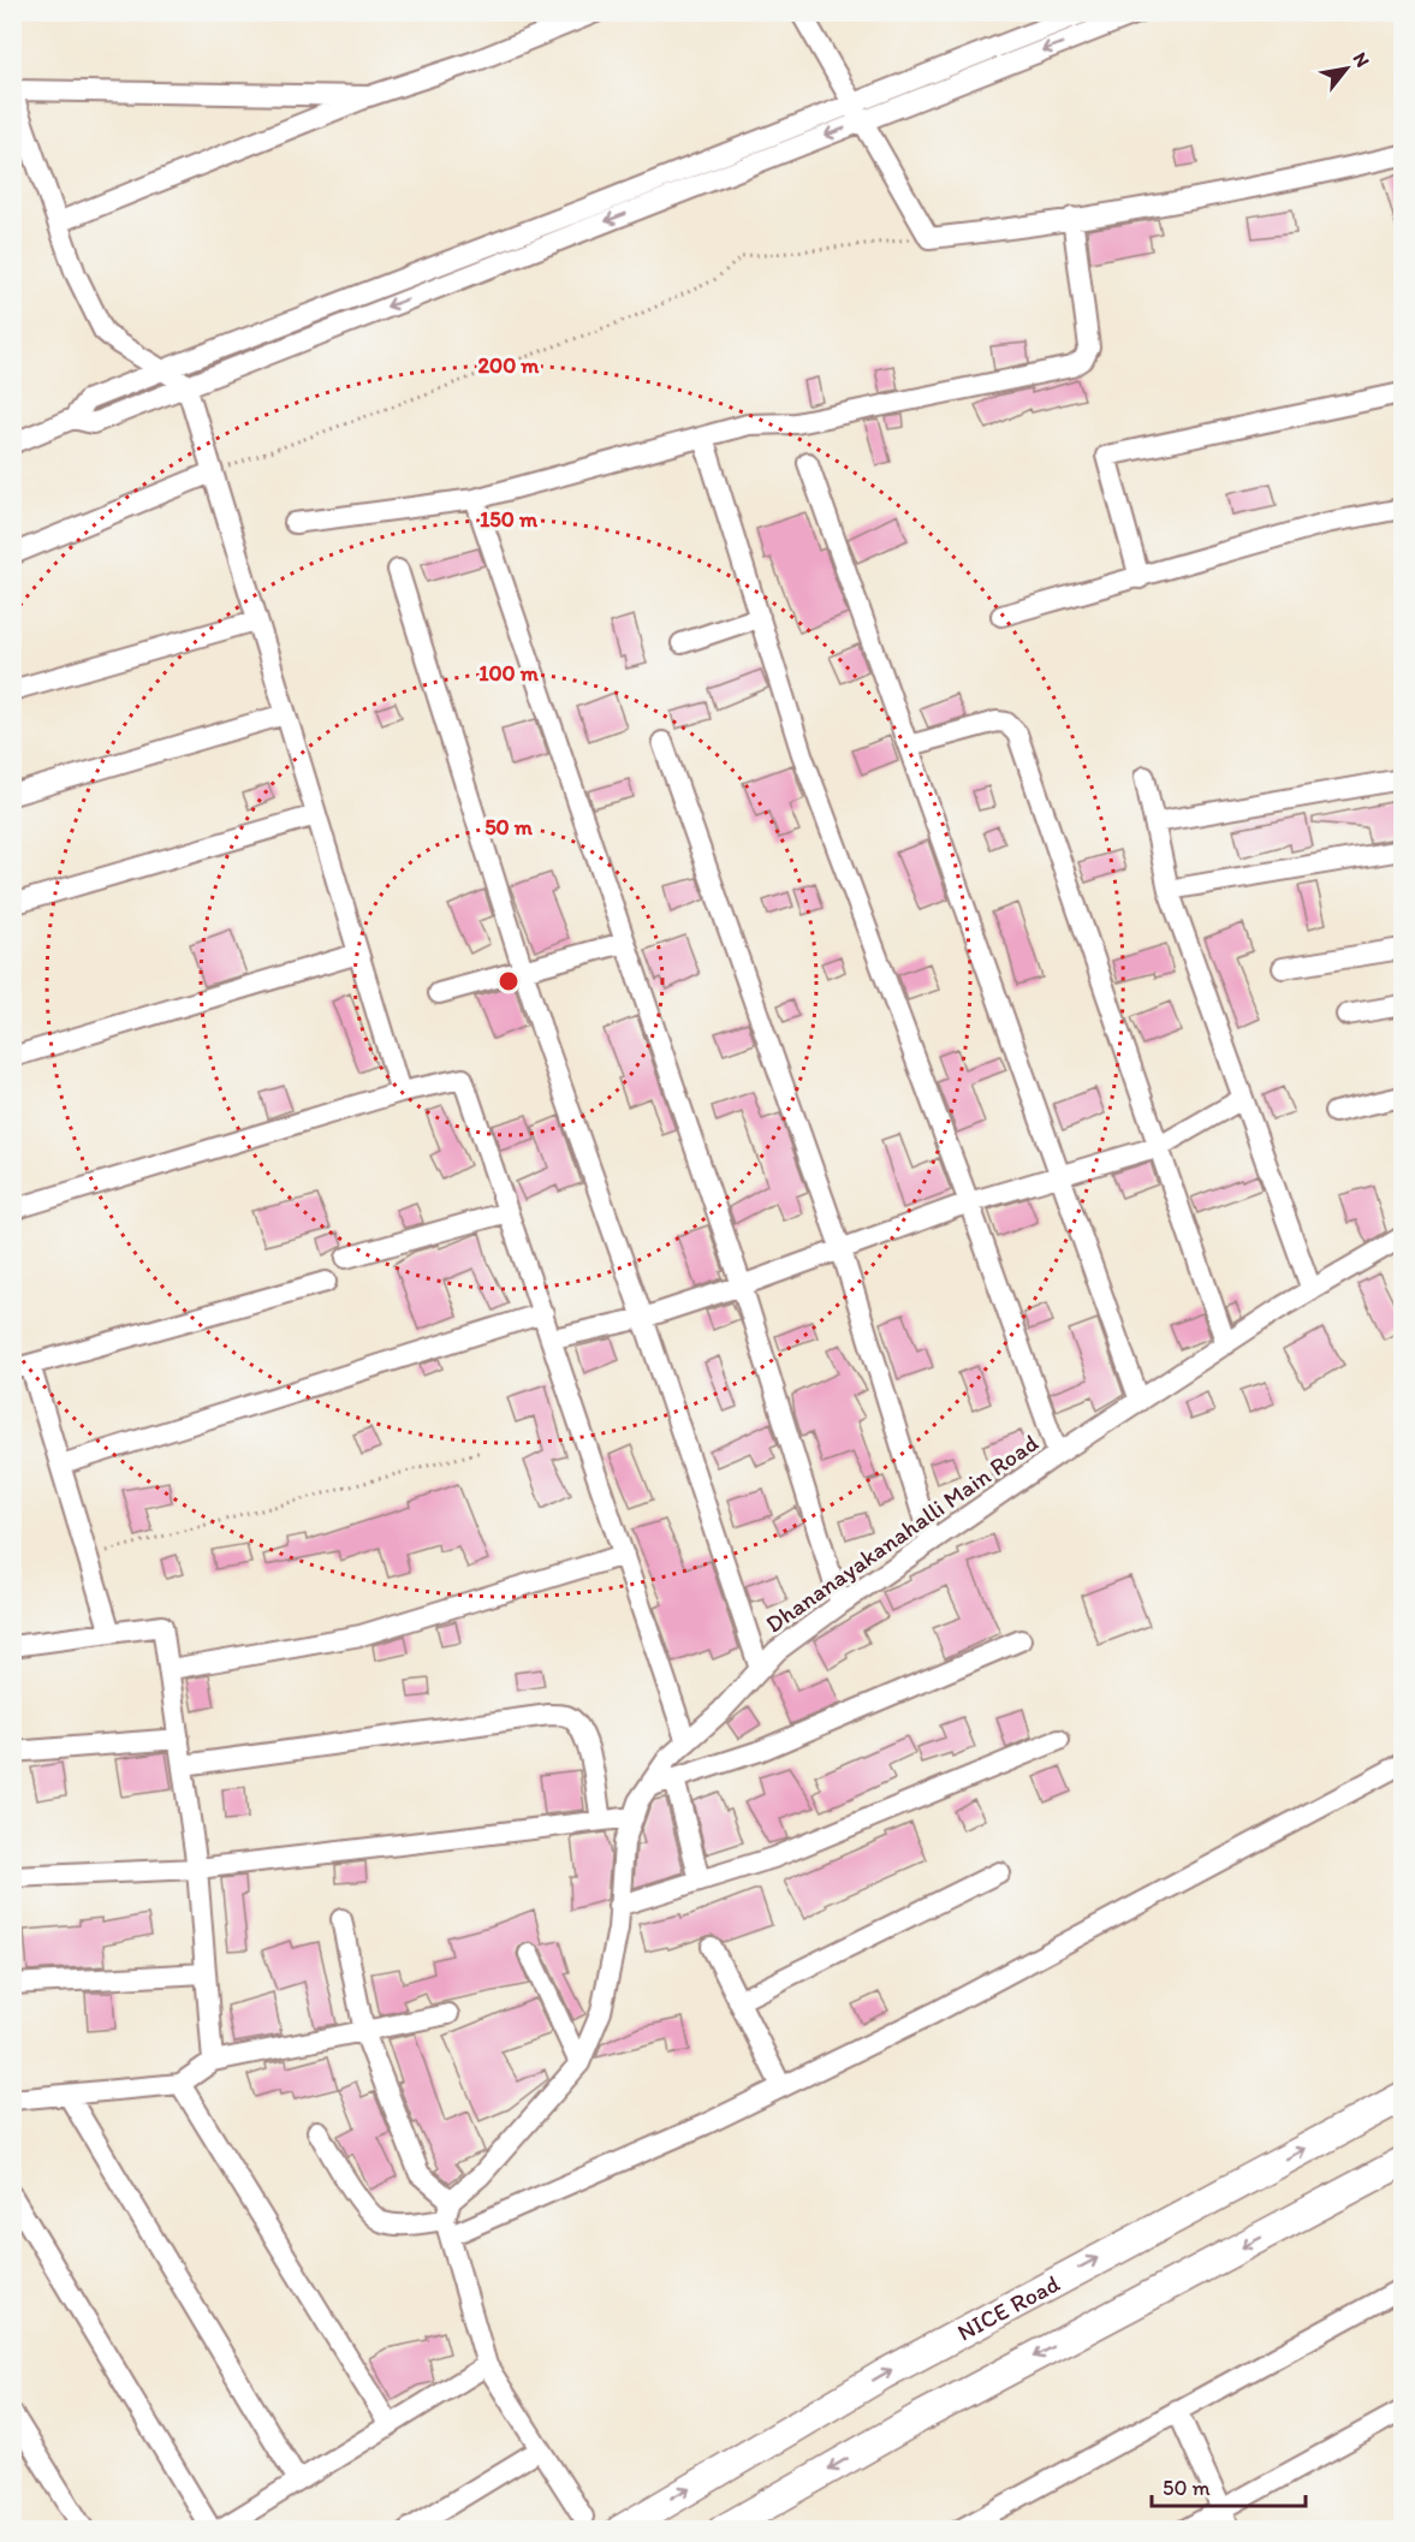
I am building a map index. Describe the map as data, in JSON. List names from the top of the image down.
{
  "streets": {
    "highway": ["NICE Road"],
    "street": ["Dhananayakanahalli Main Road"]
  },
  "scale_bar": "50 m",
  "north": "top right",
  "rings": [
    "200 m",
    "150 m",
    "100 m",
    "50 m"
  ]
}
